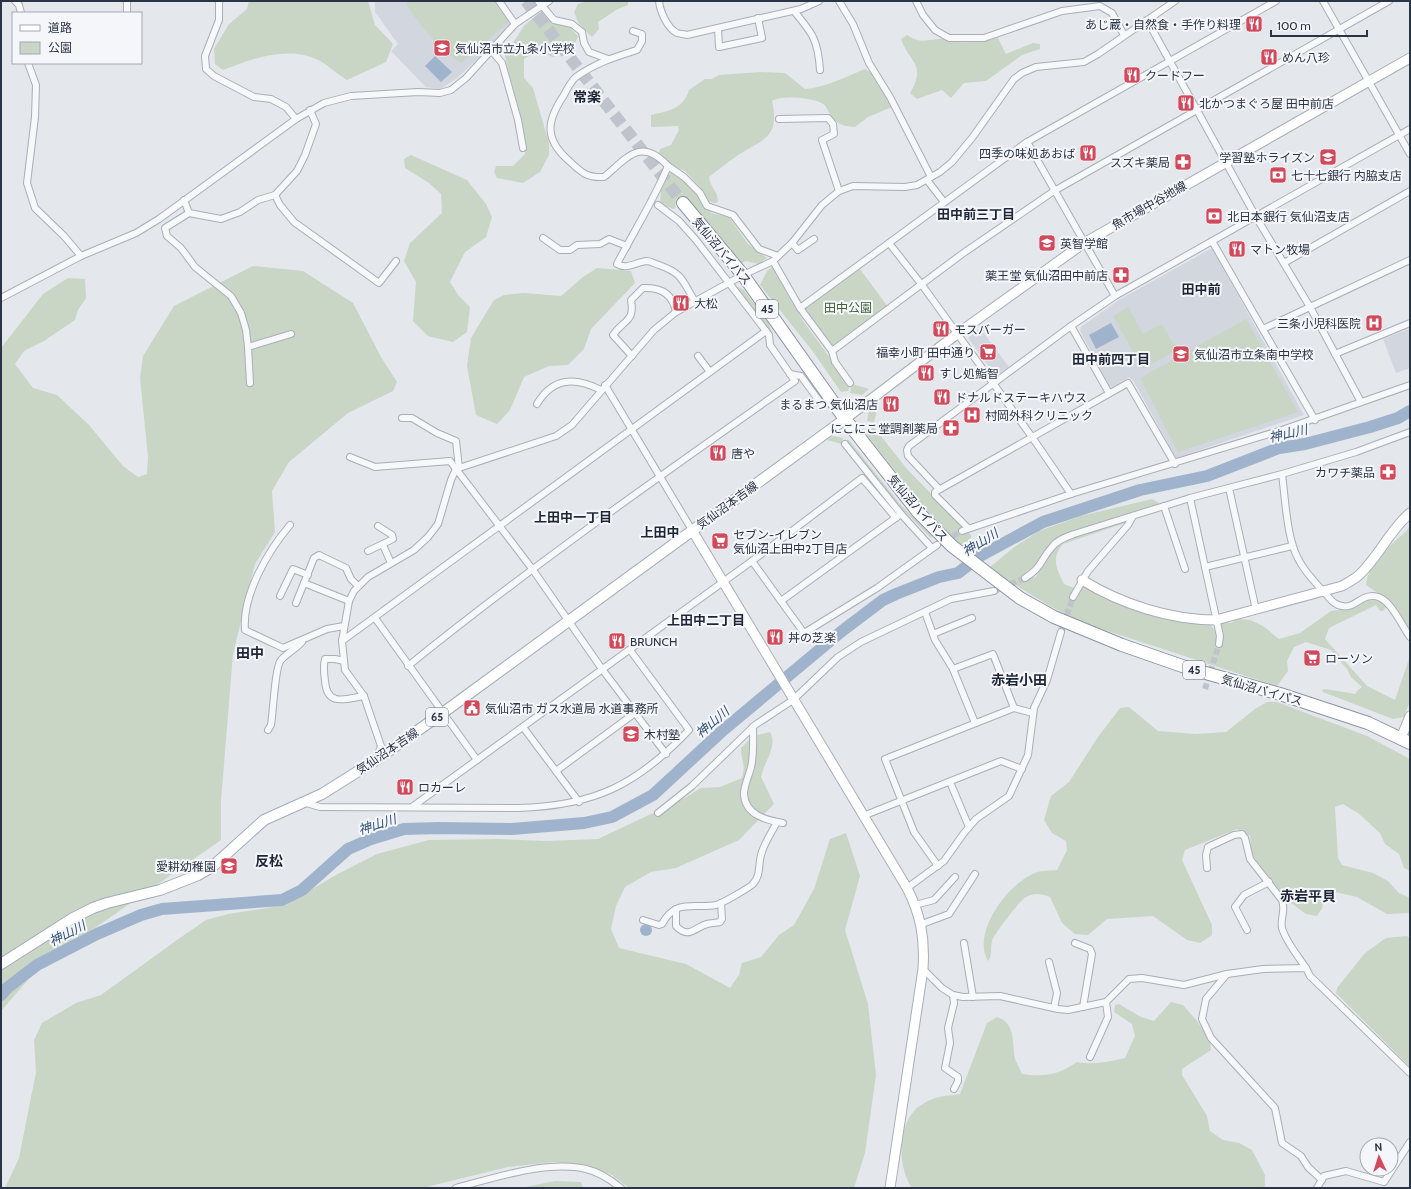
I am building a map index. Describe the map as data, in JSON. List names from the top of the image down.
{
  "streets": {
    "highway": ["気仙沼バイパス", "45"],
    "main road": ["気仙沼本吉線", "65"],
    "street": ["魚市場中谷地線"]
  },
  "crossings": [
    ["魚市場中谷地線", "気仙沼バイパス"],
    ["魚市場中谷地線", "気仙沼本吉線"],
    ["気仙沼バイパス", "気仙沼本吉線"]
  ],
  "districts": [
    "常楽",
    "田中前三丁目",
    "田中前",
    "田中前四丁目",
    "上田中一丁目",
    "上田中",
    "上田中二丁目",
    "田中",
    "赤岩小田",
    "反松",
    "赤岩平貝"
  ],
  "water": ["神山川"],
  "parks": ["田中公園"],
  "places": {
    "restaurant": [
      "あじ蔵・自然食・手作り料理",
      "めん八珍",
      "クードフー",
      "北かつまぐろ屋 田中前店",
      "四季の味処あおば",
      "マトン牧場",
      "大松",
      "モスバーガー",
      "すし処鮨智",
      "ドナルドステーキハウス",
      "まるまつ 気仙沼店",
      "唐や",
      "丼の芝楽",
      "BRUNCH",
      "ロカーレ"
    ],
    "school or university": [
      "気仙沼市立九条小学校",
      "学習塾ホライズン",
      "英智学館",
      "気仙沼市立条南中学校",
      "木村塾",
      "愛耕幼稚園"
    ],
    "pharmacy": [
      "スズキ薬局",
      "薬王堂 気仙沼田中前店",
      "にこにこ堂調剤薬局",
      "カワチ薬品"
    ],
    "bank": ["七十七銀行 内脇支店", "北日本銀行 気仙沼支店"],
    "hospital": ["三条小児科医院", "村岡外科クリニック"],
    "supermarket": ["福幸小町 田中通り", "セブン-イレブン 気仙沼上田中2丁目店", "ローソン"],
    "public building": ["気仙沼市 ガス水道局 水道事務所"]
  },
  "legend": ["道路", "公園"],
  "scale_bar": "100 m",
  "north": "top"
}
